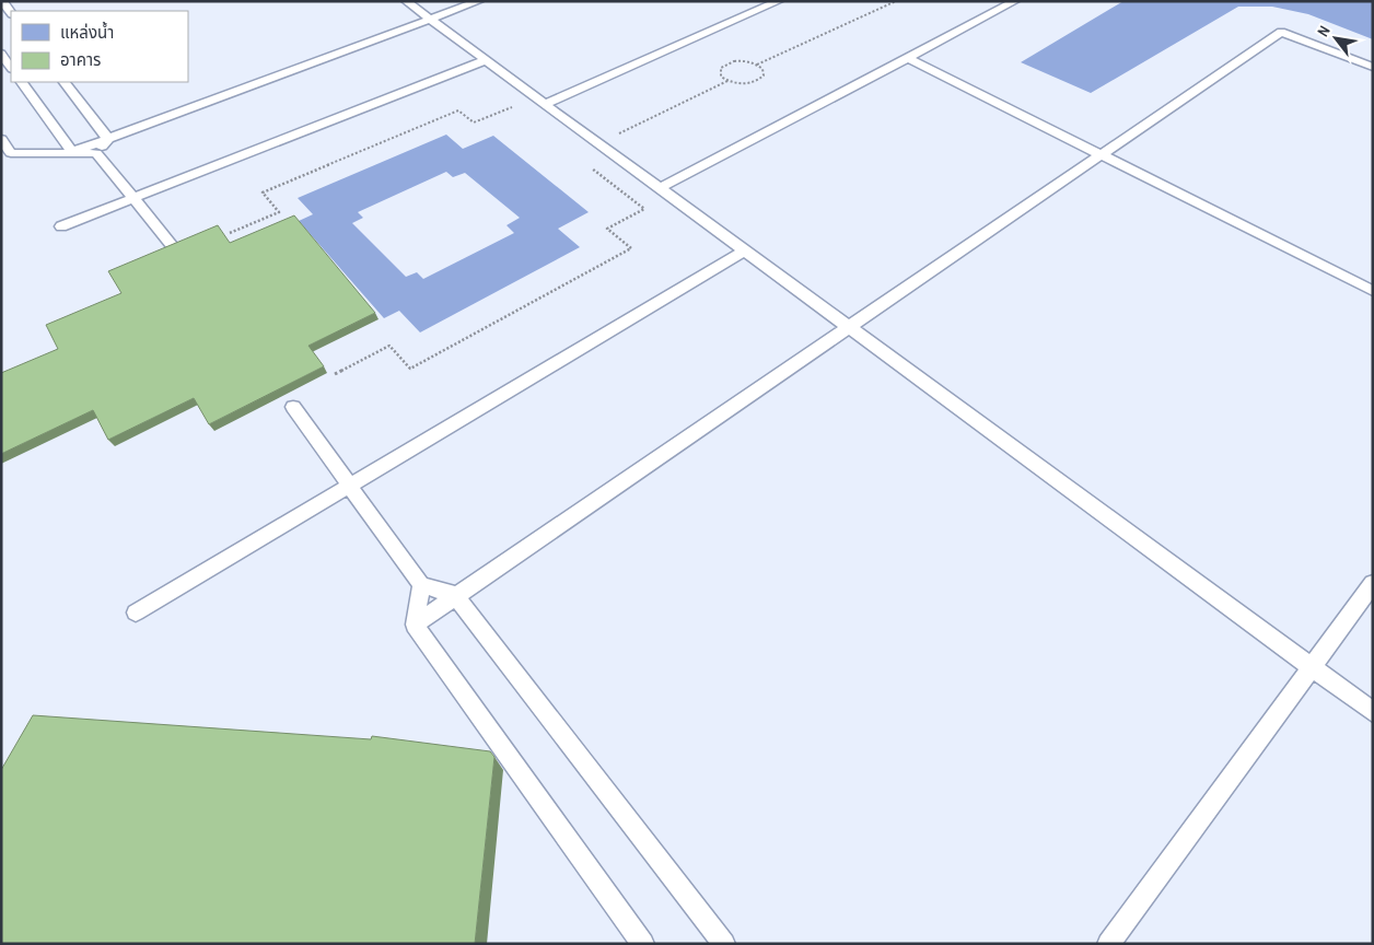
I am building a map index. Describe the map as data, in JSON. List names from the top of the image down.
{
  "legend": ["แหล่งน้ำ", "อาคาร"],
  "north": "top left"
}
